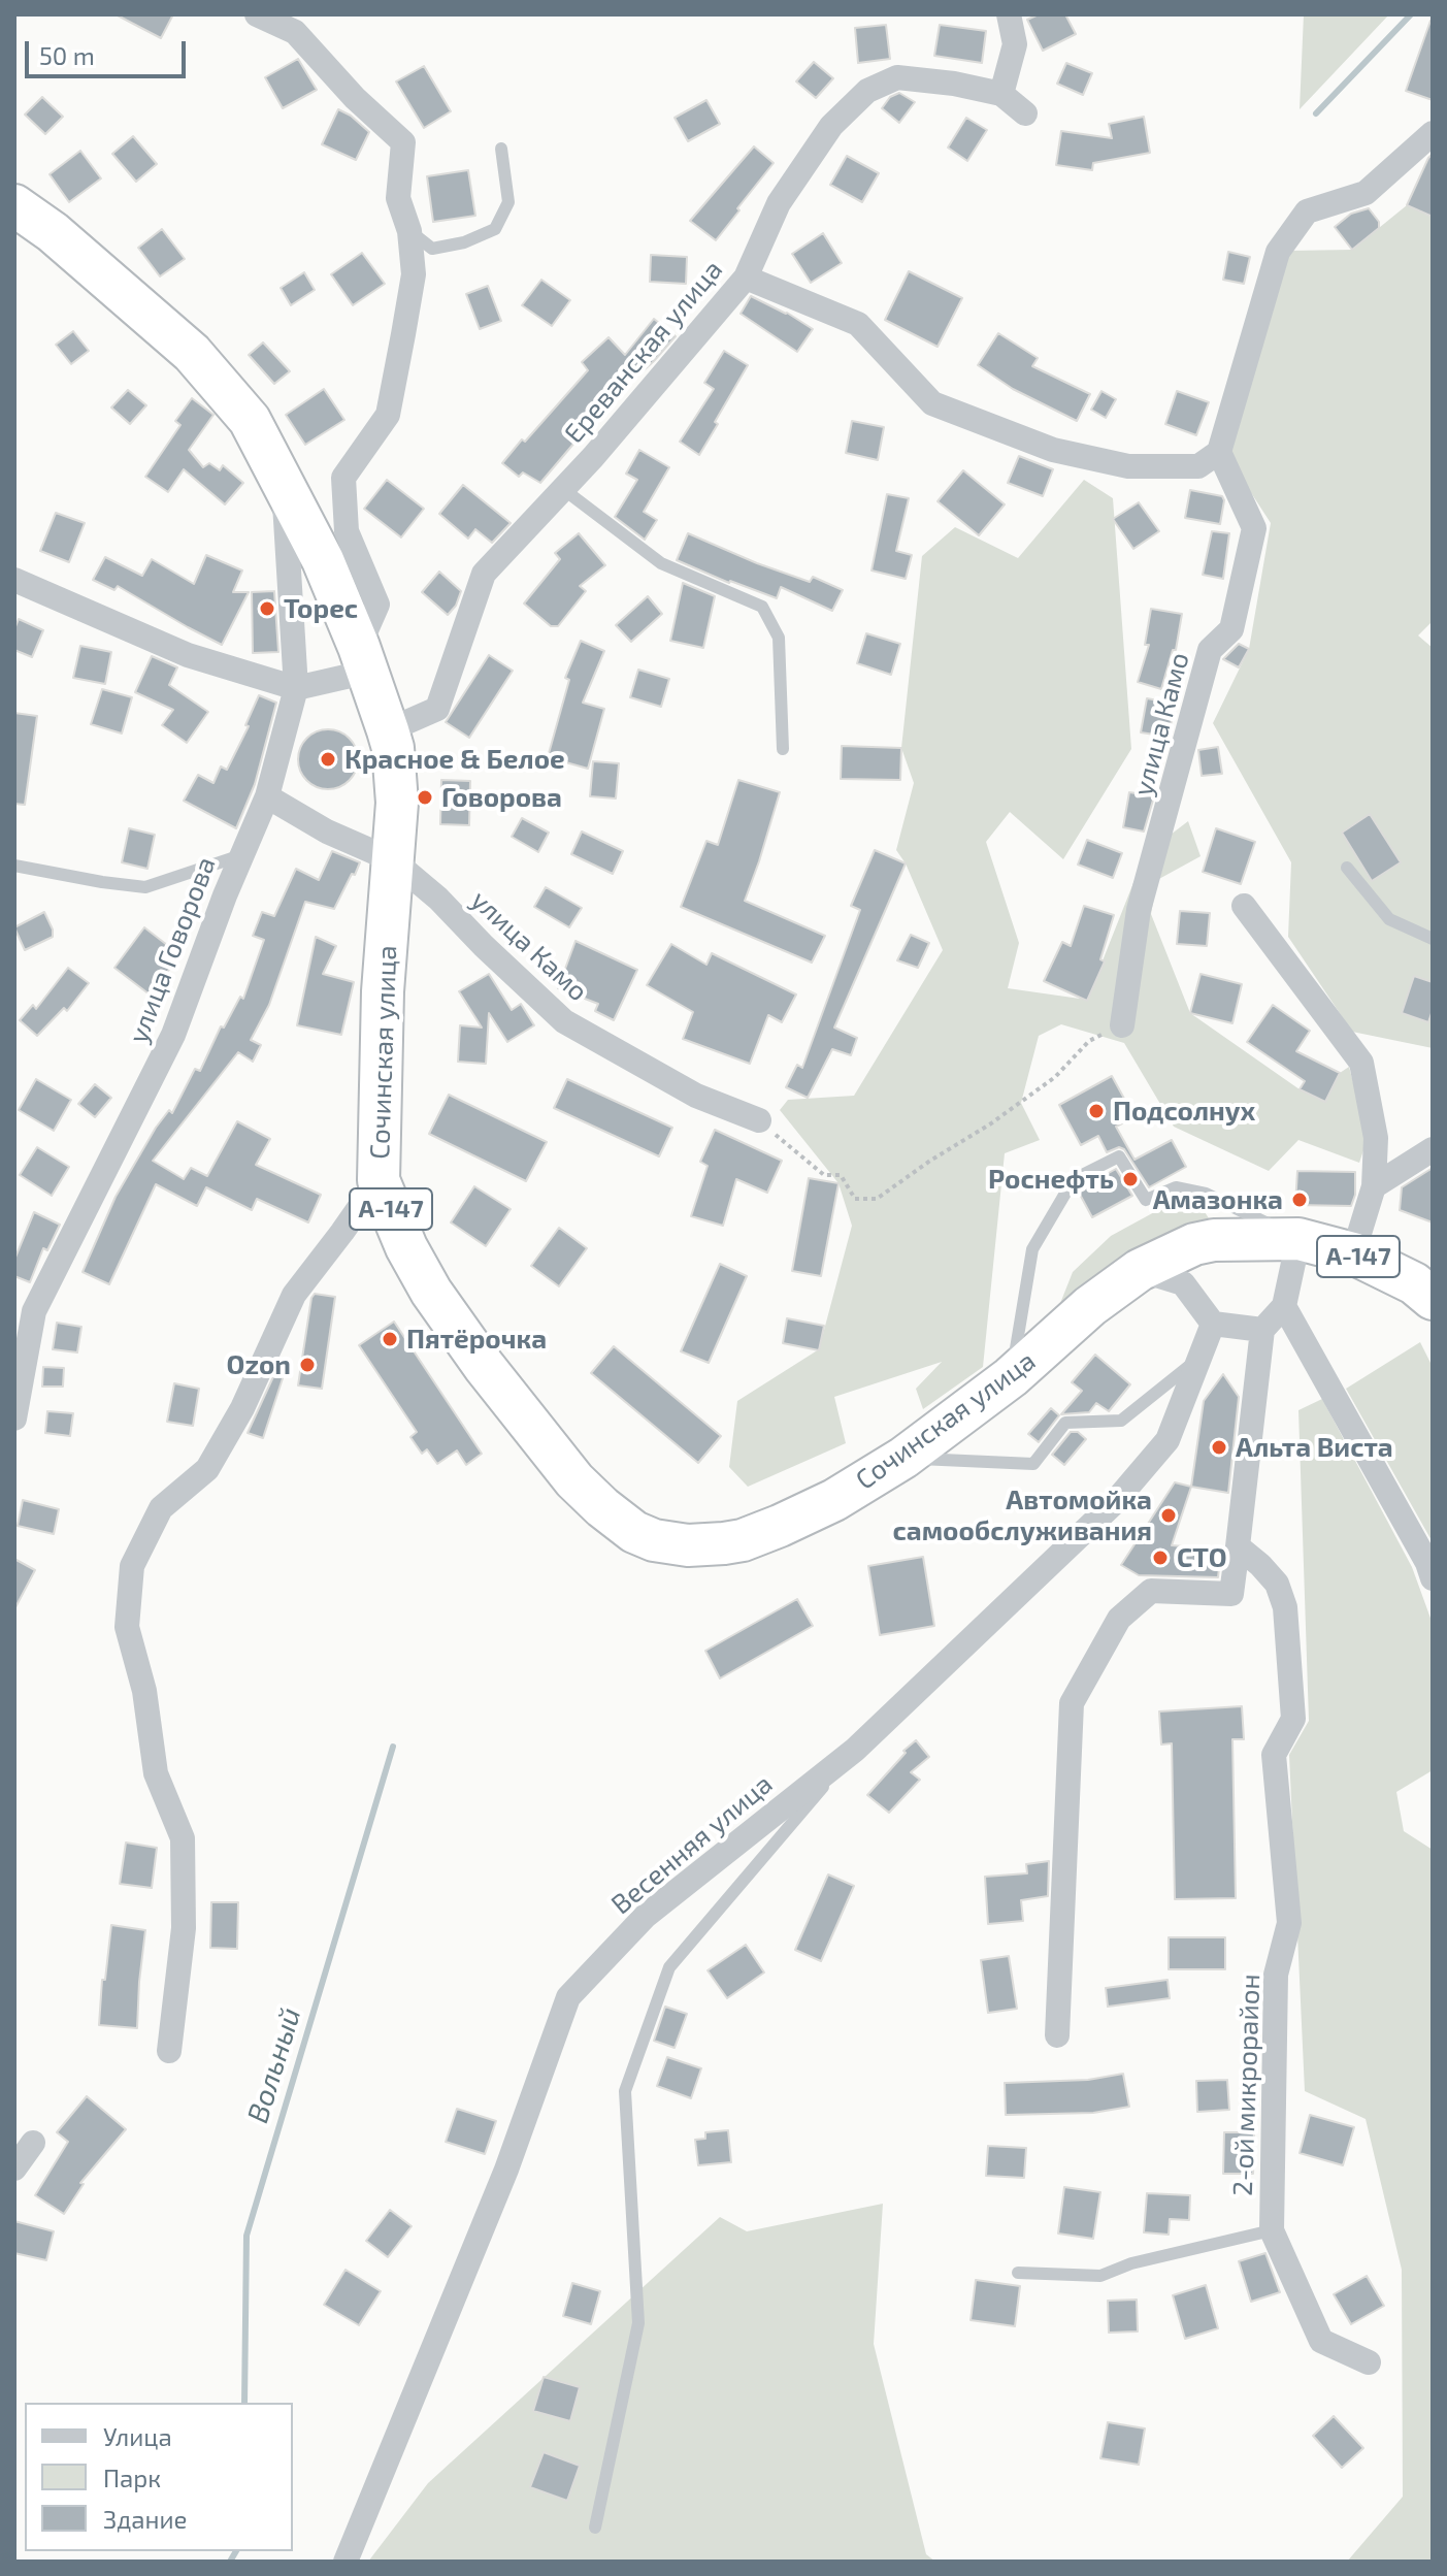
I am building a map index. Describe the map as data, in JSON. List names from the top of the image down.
{
  "streets": {
    "highway": ["Сочинская улица", "А-147"],
    "street": [
      "Ереванская улица",
      "улица Камо",
      "улица Говорова",
      "Весенняя улица",
      "2-ой микрорайон"
    ]
  },
  "crossings": [
    ["Ереванская улица", "Сочинская улица"],
    ["улица Камо", "улица Говорова"],
    ["улица Камо", "Сочинская улица"],
    ["улица Говорова", "Сочинская улица"],
    ["Сочинская улица", "А-147"]
  ],
  "water": ["Вольный"],
  "places": [
    "Торес",
    "Красное & Белое",
    "Говорова",
    "Подсолнух",
    "Роснефть",
    "Амазонка",
    "Пятёрочка",
    "Ozon",
    "Альта Виста",
    "Автомойка самообслуживания",
    "СТО"
  ],
  "legend": ["Улица", "Парк", "Здание"],
  "scale_bar": "50 m"
}
